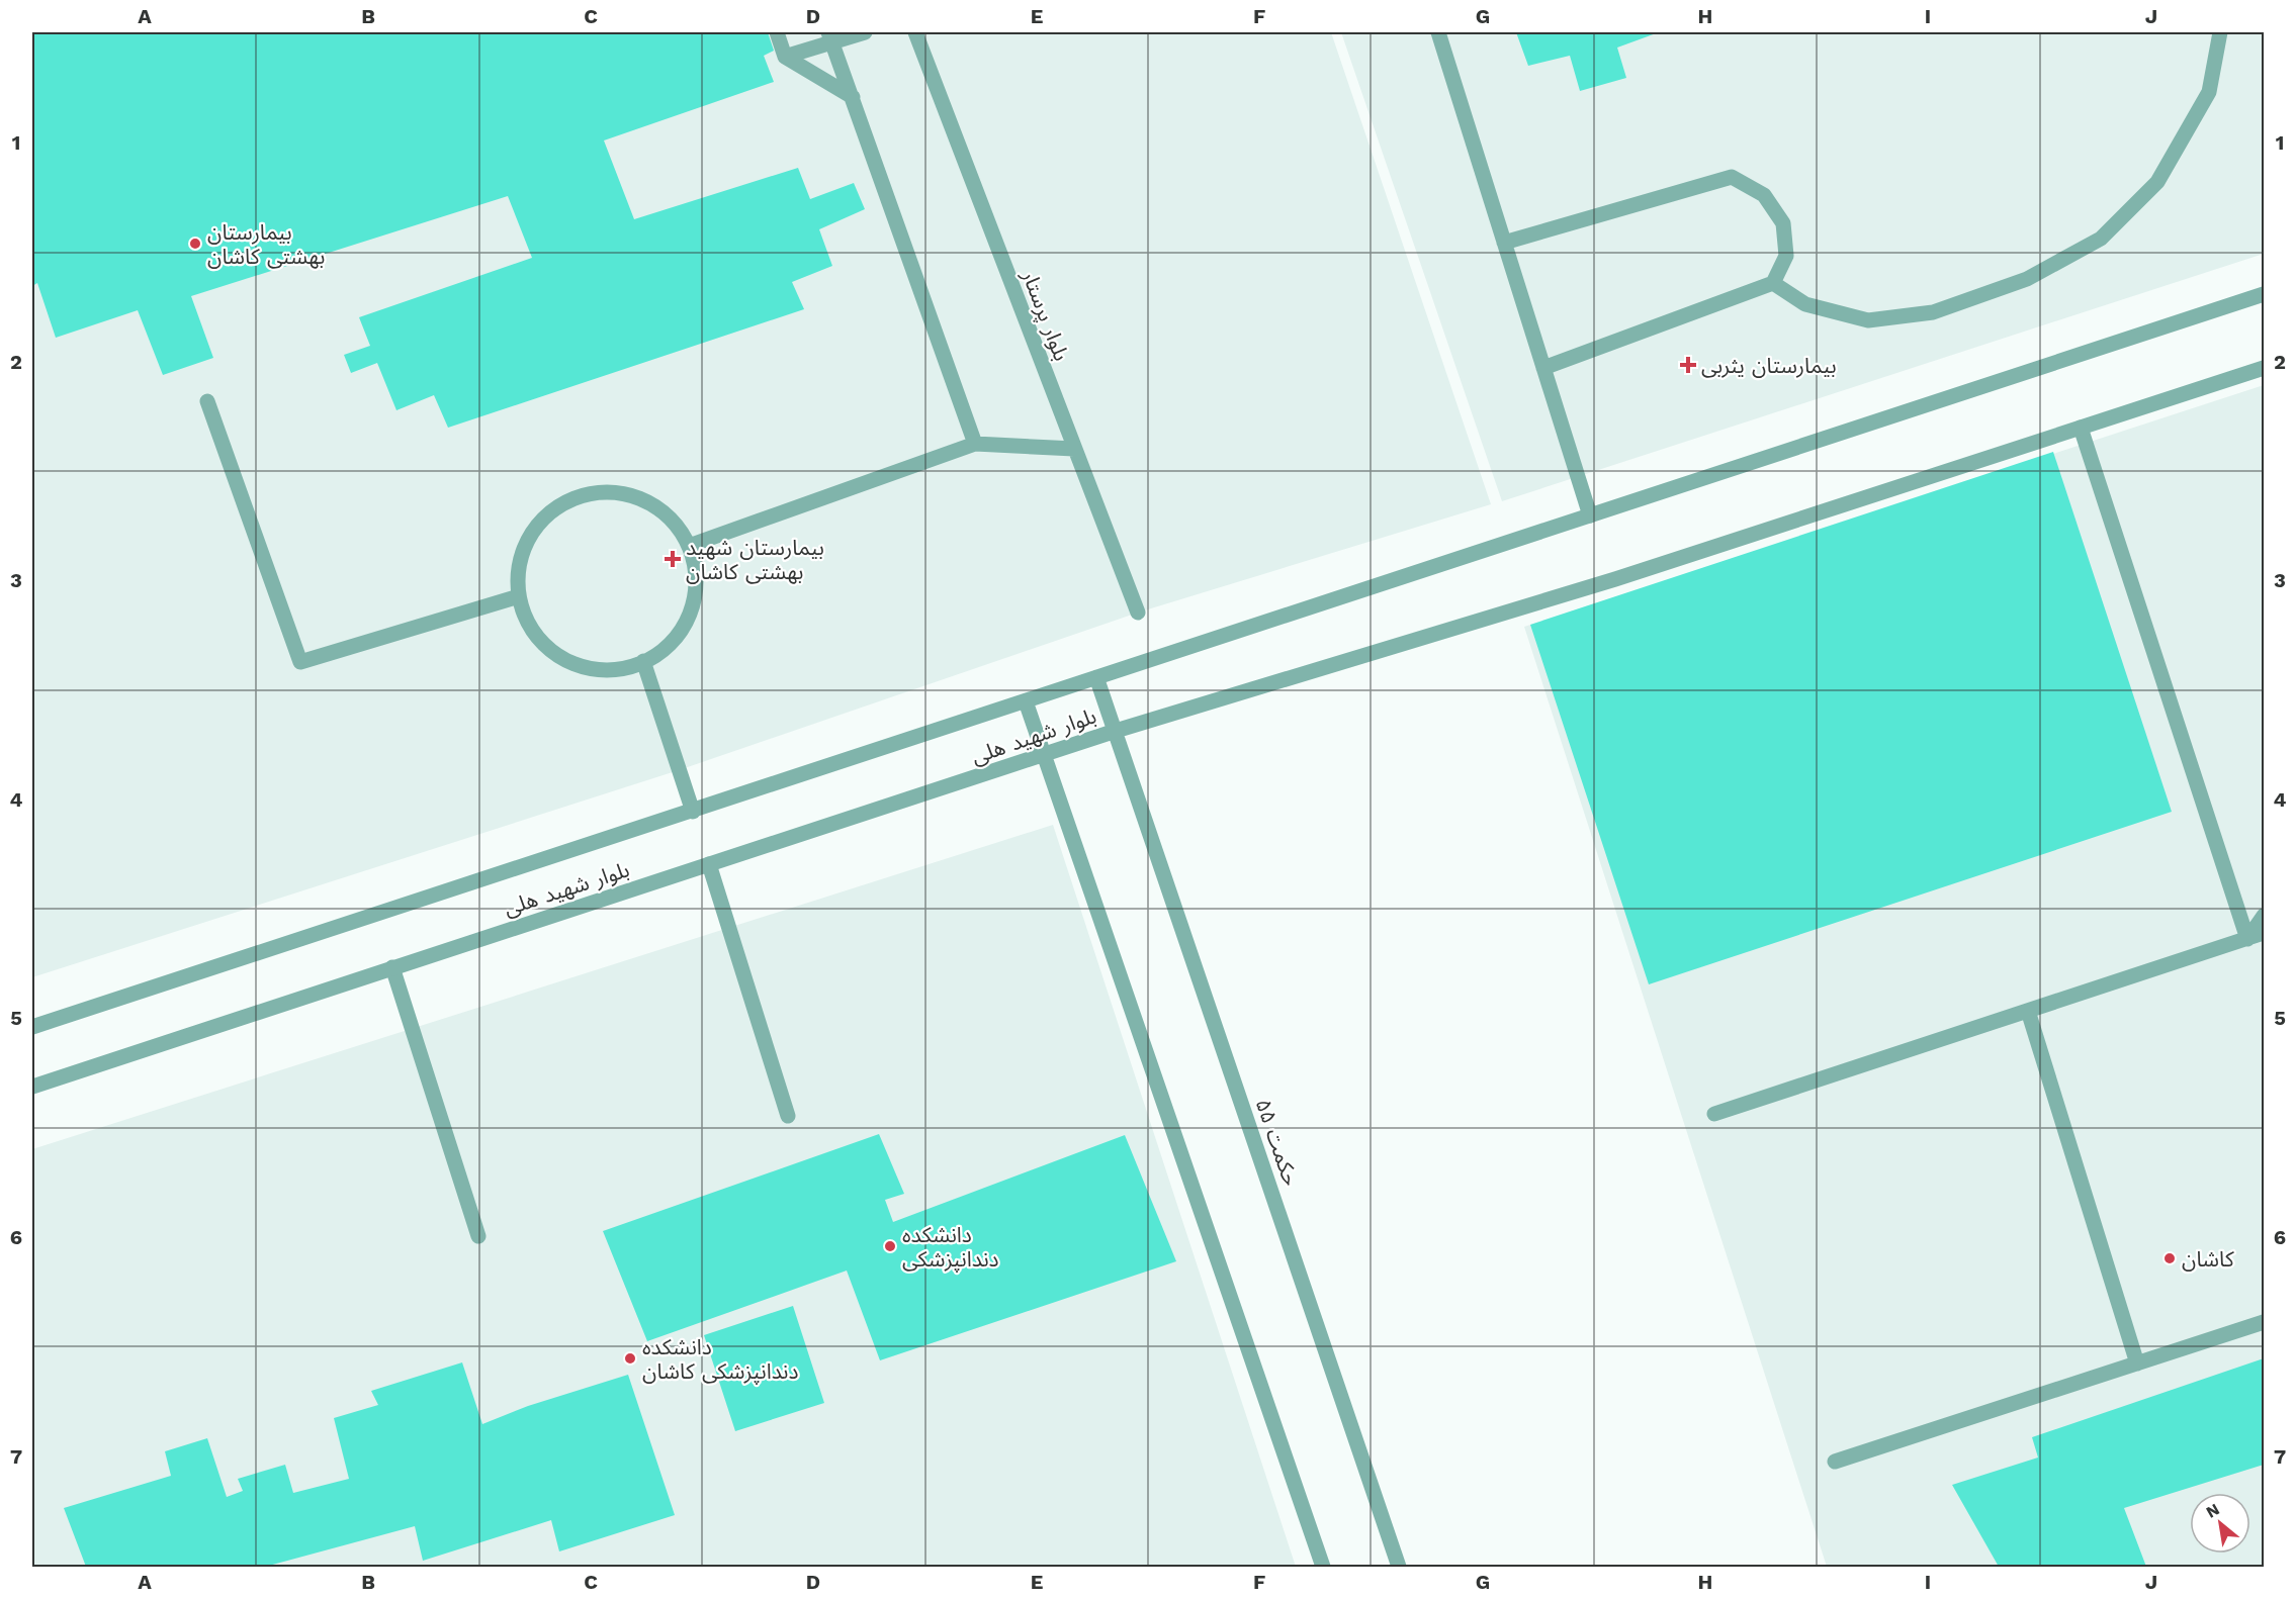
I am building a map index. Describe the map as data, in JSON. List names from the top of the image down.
{
  "streets": {
    "street": ["بلوار پرستار", "بلوار شهید هلی", "حکمت ۵۵"]
  },
  "crossings": [
    ["بلوار شهید هلی", "حکمت ۵۵"]
  ],
  "places": {
    "other": [
      "بیمارستان بهشتی کاشان",
      "دانشکده دندانپزشکی",
      "كاشان",
      "دانشکده دندانپزشکی کاشان"
    ],
    "health": ["بیمارستان یثربی", "بیمارستان شهید بهشتی کاشان"]
  },
  "north": "top left",
  "grid": {
    "columns": [
      "A",
      "B",
      "C",
      "D",
      "E",
      "F",
      "G",
      "H",
      "I",
      "J"
    ],
    "rows": [
      "1",
      "2",
      "3",
      "4",
      "5",
      "6",
      "7"
    ]
  }
}
